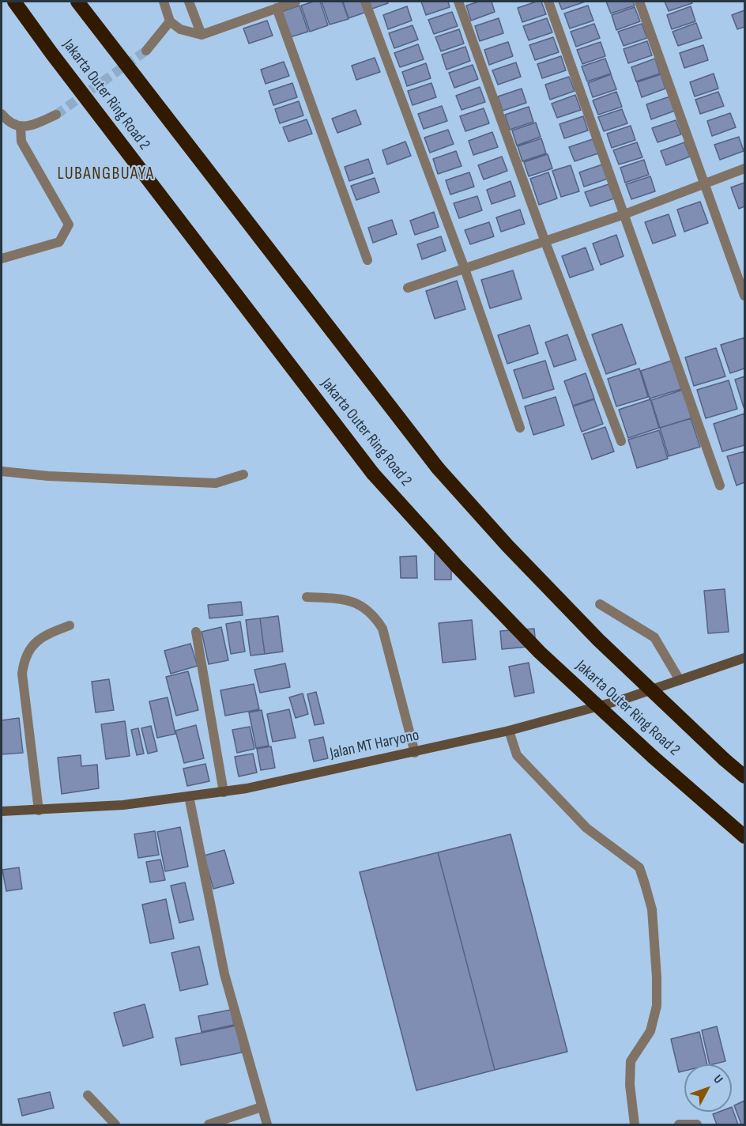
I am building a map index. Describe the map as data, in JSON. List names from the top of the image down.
{
  "streets": {
    "highway": ["Jakarta Outer Ring Road 2"],
    "main road": ["Jalan MT Haryono"]
  },
  "districts": ["LUBANGBUAYA"],
  "north": "top right"
}
